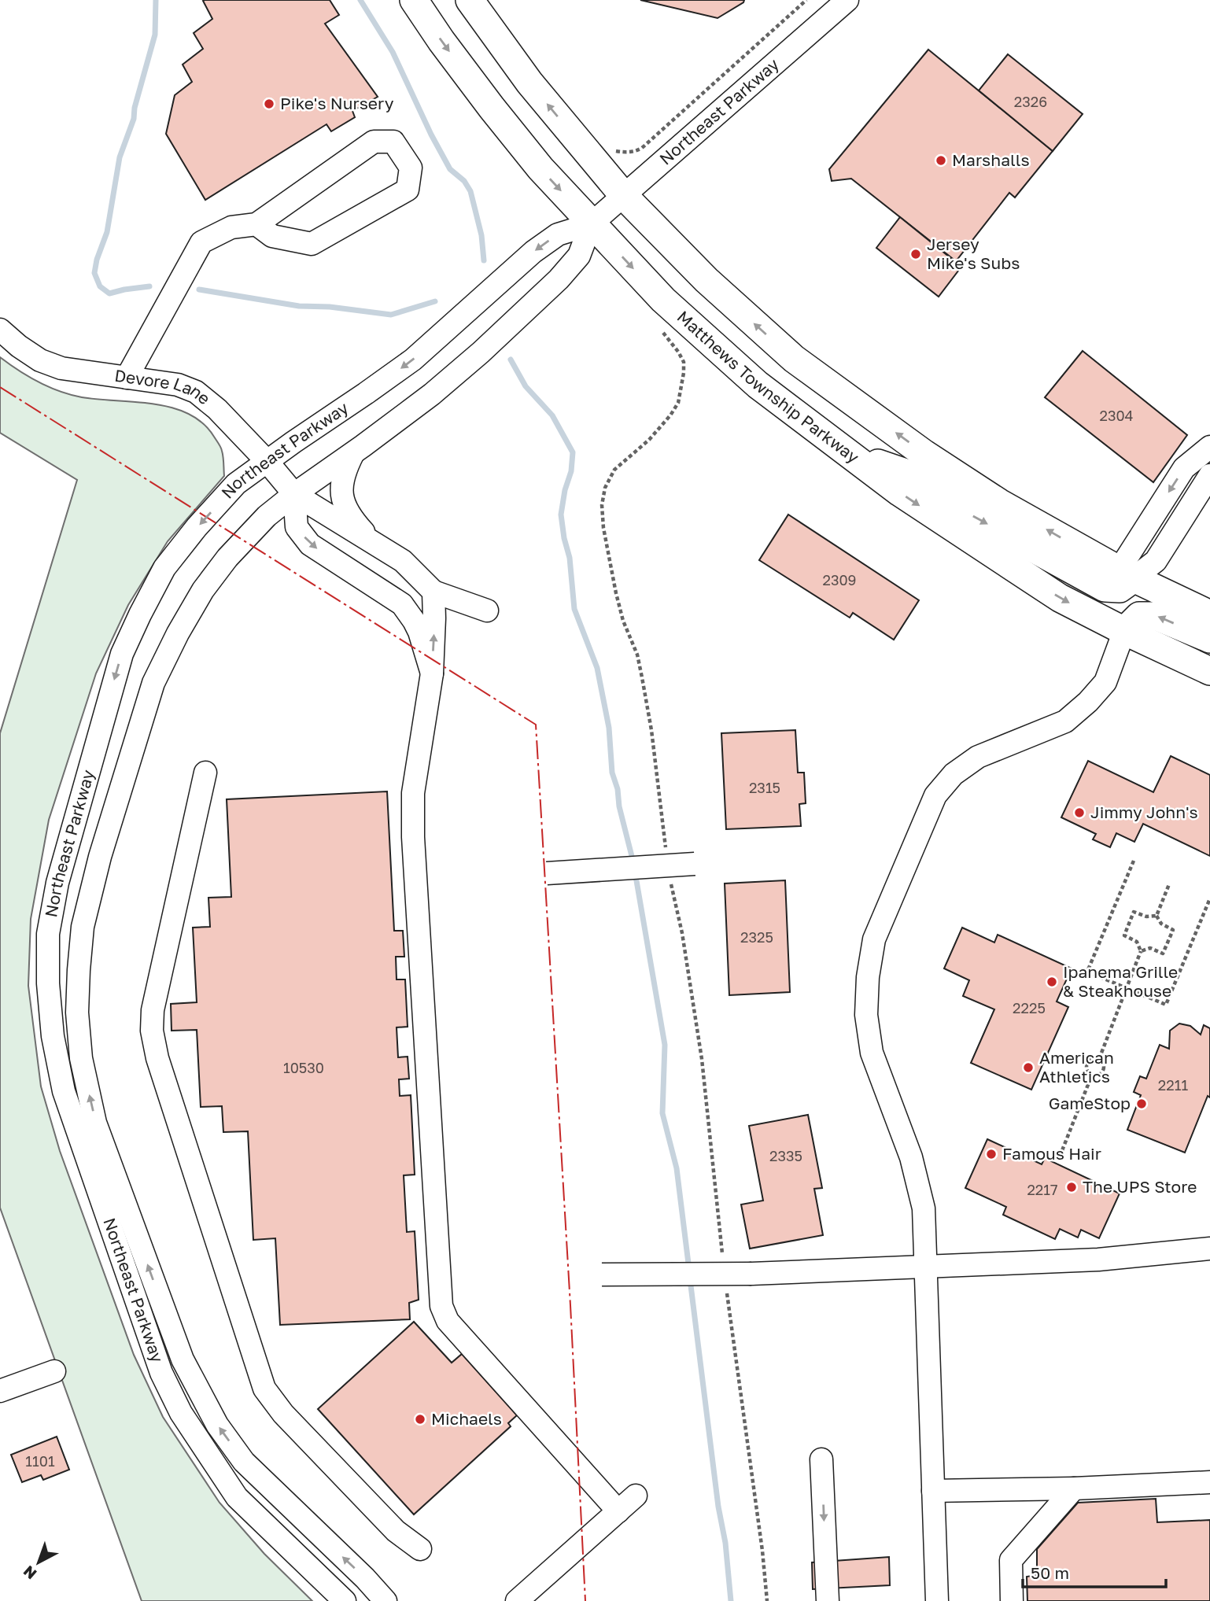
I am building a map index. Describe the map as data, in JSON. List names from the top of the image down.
{
  "streets": {
    "main road": ["Matthews Township Parkway"],
    "street": ["Northeast Parkway", "Devore Lane"]
  },
  "crossings": [
    ["Northeast Parkway", "Matthews Township Parkway"],
    ["Northeast Parkway", "Devore Lane"]
  ],
  "places": [
    "Pike's Nursery",
    "Marshalls",
    "Jersey Mike's Subs",
    "Jimmy John's",
    "Ipanema Grille & Steakhouse",
    "American Athletics",
    "GameStop",
    "Famous Hair",
    "The UPS Store",
    "Michaels"
  ],
  "house_numbers": [
    "2326",
    "2304",
    "2309",
    "2315",
    "2325",
    "2225",
    "10530",
    "2211",
    "2335",
    "2217",
    "1101"
  ],
  "scale_bar": "50 m",
  "north": "bottom left"
}
